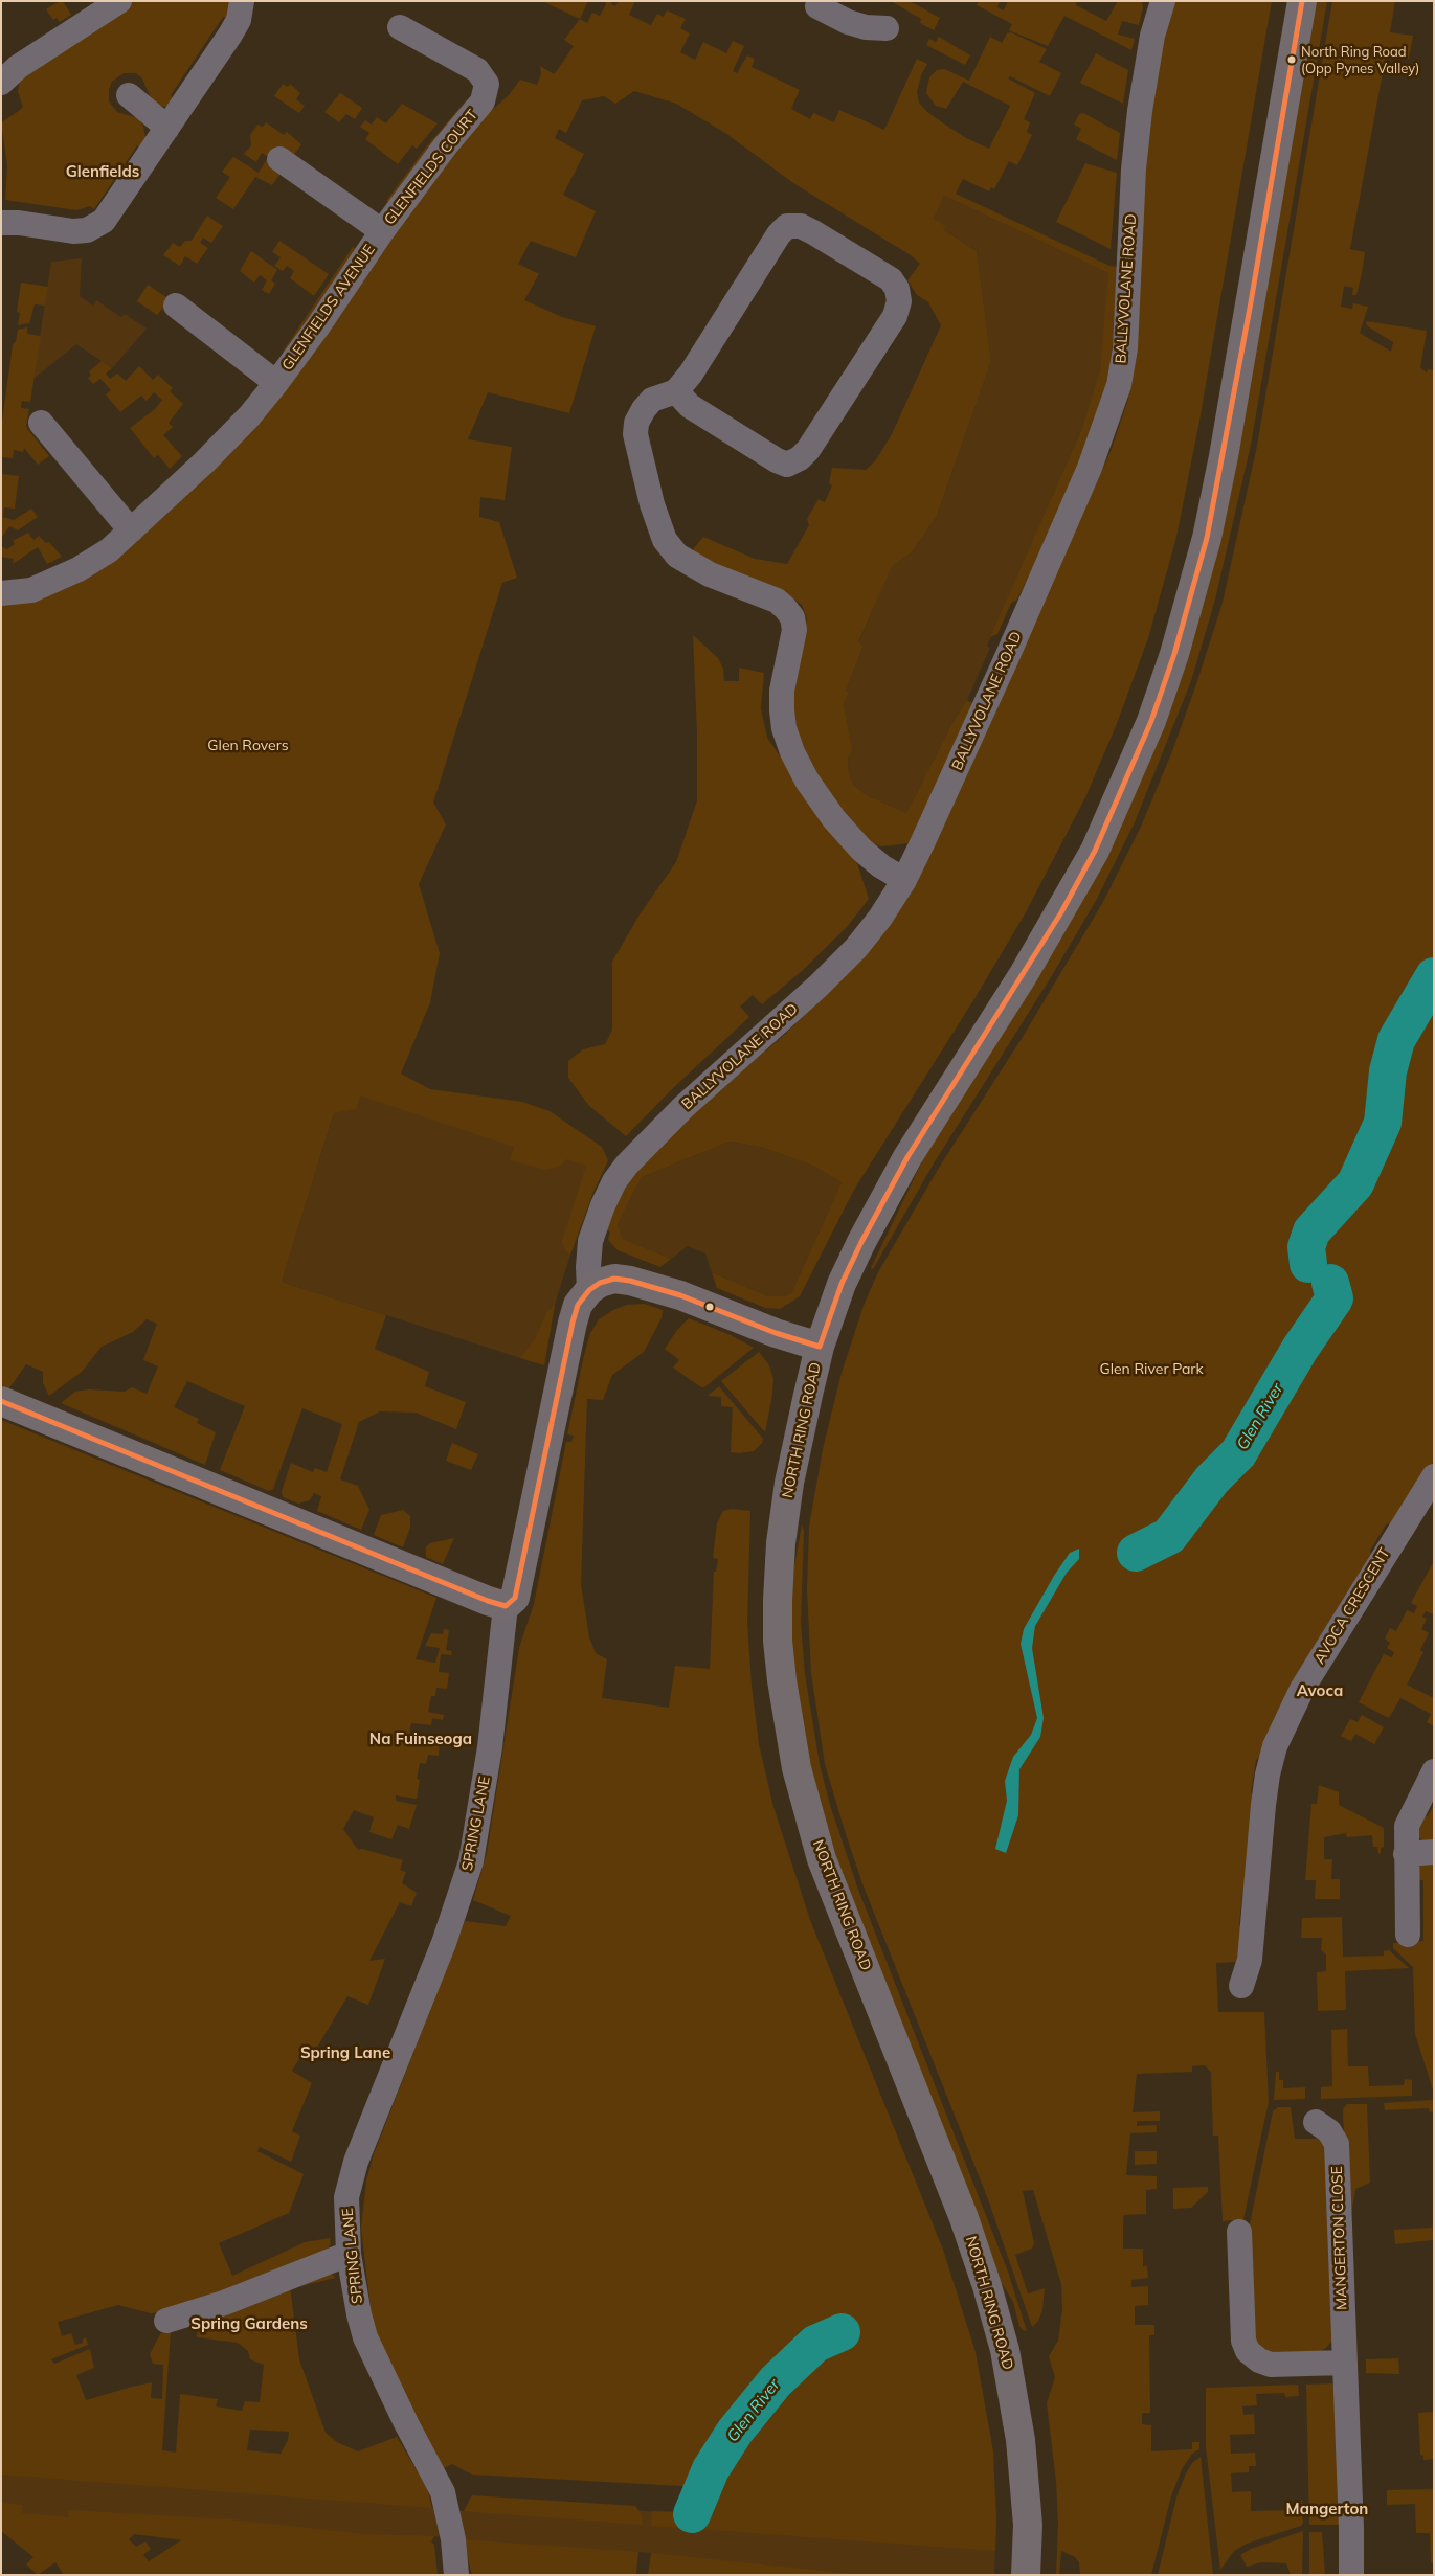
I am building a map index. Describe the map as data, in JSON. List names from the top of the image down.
{
  "streets": {
    "main road": ["NORTH RING ROAD", "SPRING LANE"],
    "street": [
      "GLENFIELDS COURT",
      "BALLYVOLANE ROAD",
      "GLENFIELDS AVENUE",
      "AVOCA CRESCENT",
      "MANGERTON CLOSE"
    ]
  },
  "crossings": [
    ["GLENFIELDS COURT", "GLENFIELDS AVENUE"],
    ["BALLYVOLANE ROAD", "SPRING LANE"]
  ],
  "districts": [
    "Glenfields",
    "Avoca",
    "Na Fuinseoga",
    "Spring Lane",
    "Spring Gardens",
    "Mangerton"
  ],
  "water": ["Glen River"],
  "parks": ["Glen Rovers", "Glen River Park"],
  "places": ["North Ring Road (Opp Pynes Valley)"]
}
